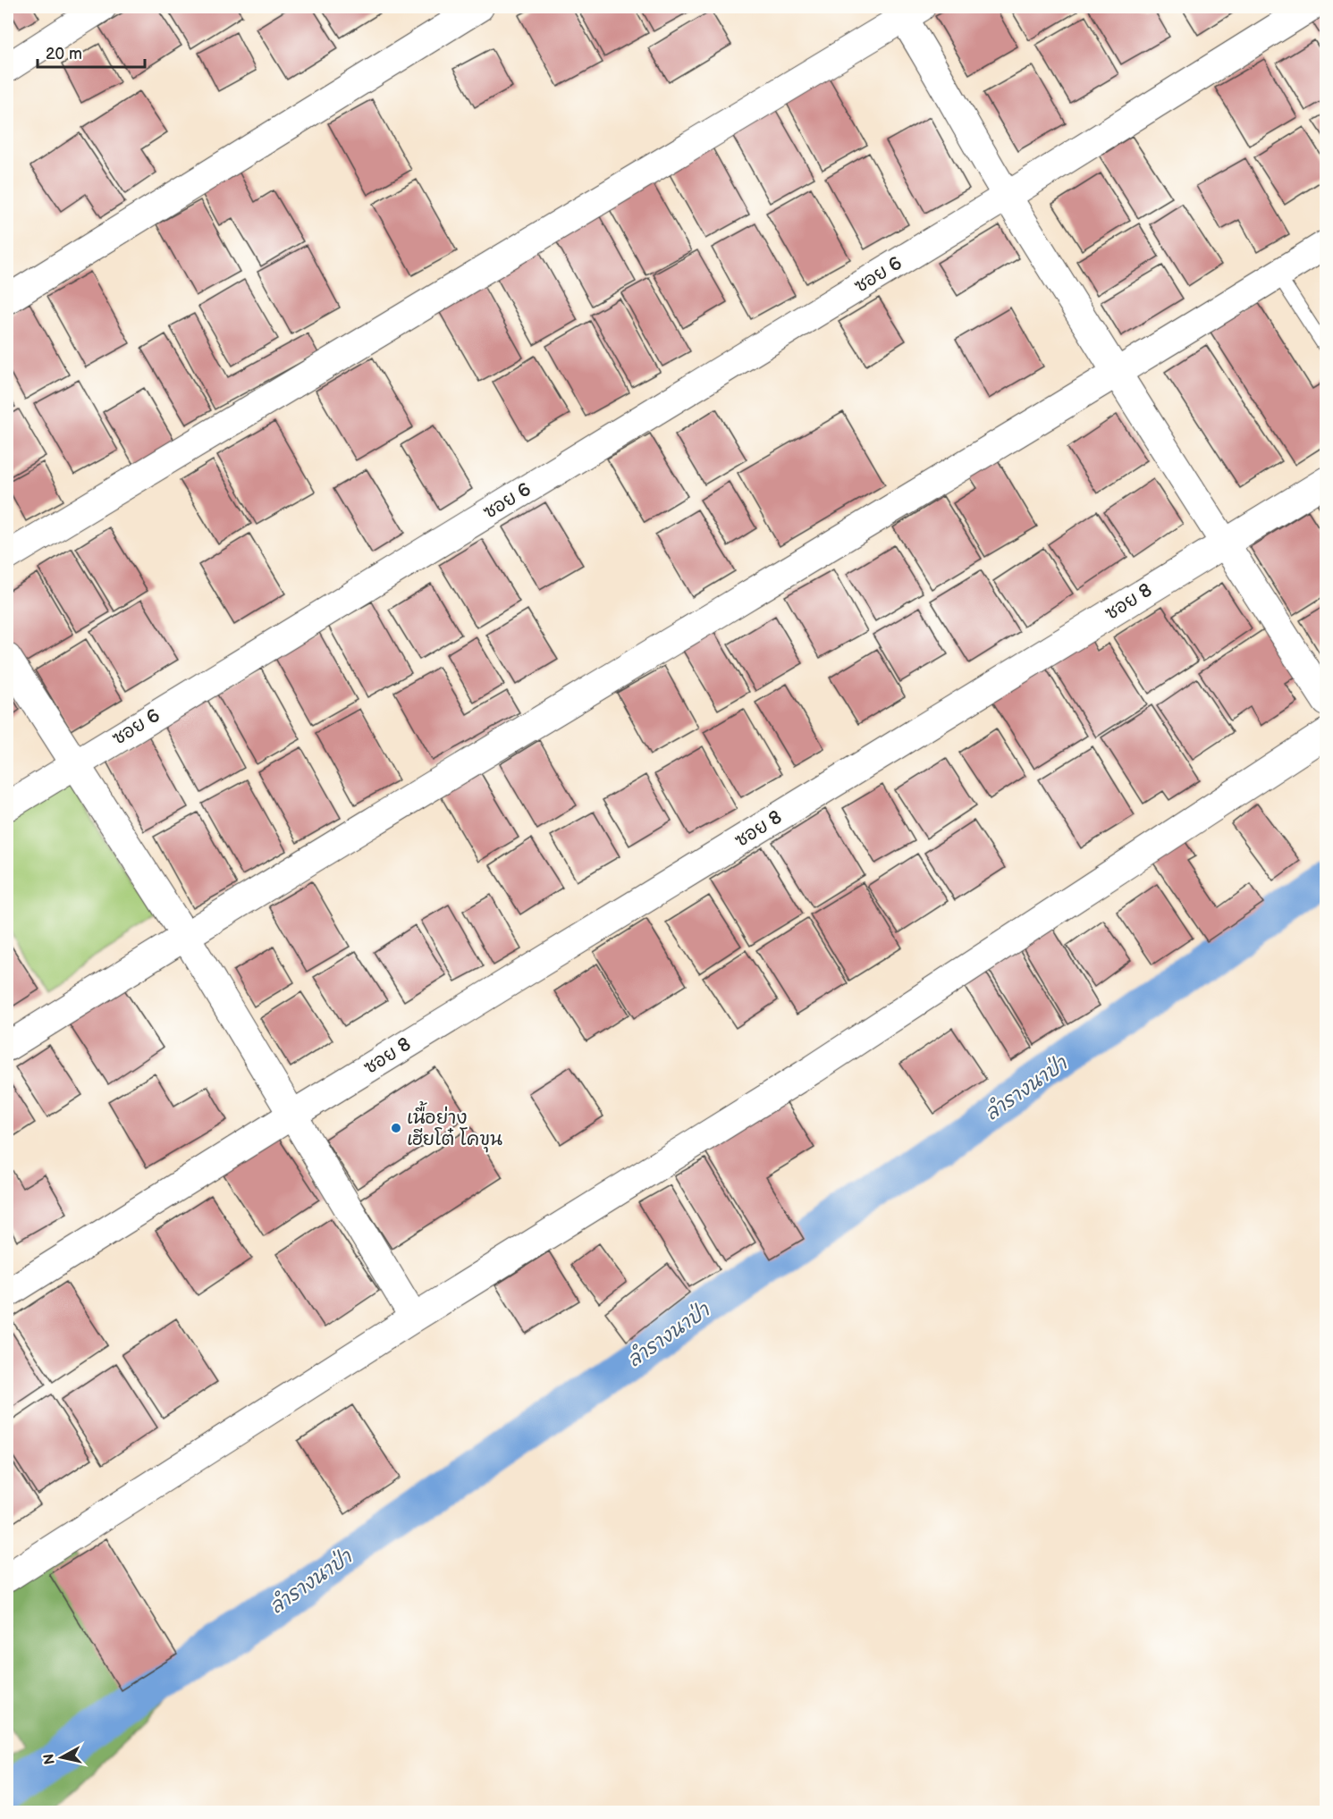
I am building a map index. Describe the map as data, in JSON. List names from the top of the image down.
{
  "streets": {
    "street": ["ซอย 6", "ซอย 8"]
  },
  "water": ["ลำรางนาป่า"],
  "places": ["เนื้อย่าง เฮียโต๋ โคขุน"],
  "scale_bar": "20 m",
  "north": "left"
}
